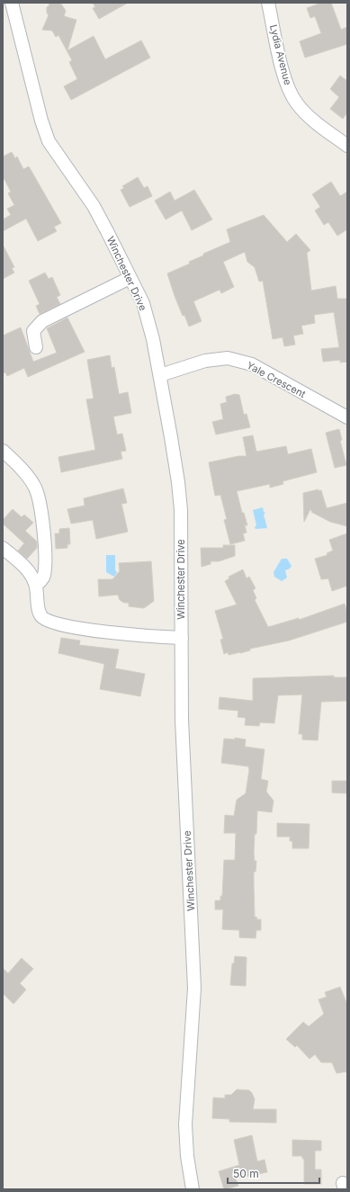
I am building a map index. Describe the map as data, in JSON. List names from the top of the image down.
{
  "streets": {
    "street": ["Lydia Avenue", "Winchester Drive", "Yale Crescent"]
  },
  "crossings": [
    ["Winchester Drive", "Yale Crescent"]
  ],
  "scale_bar": "50 m"
}
